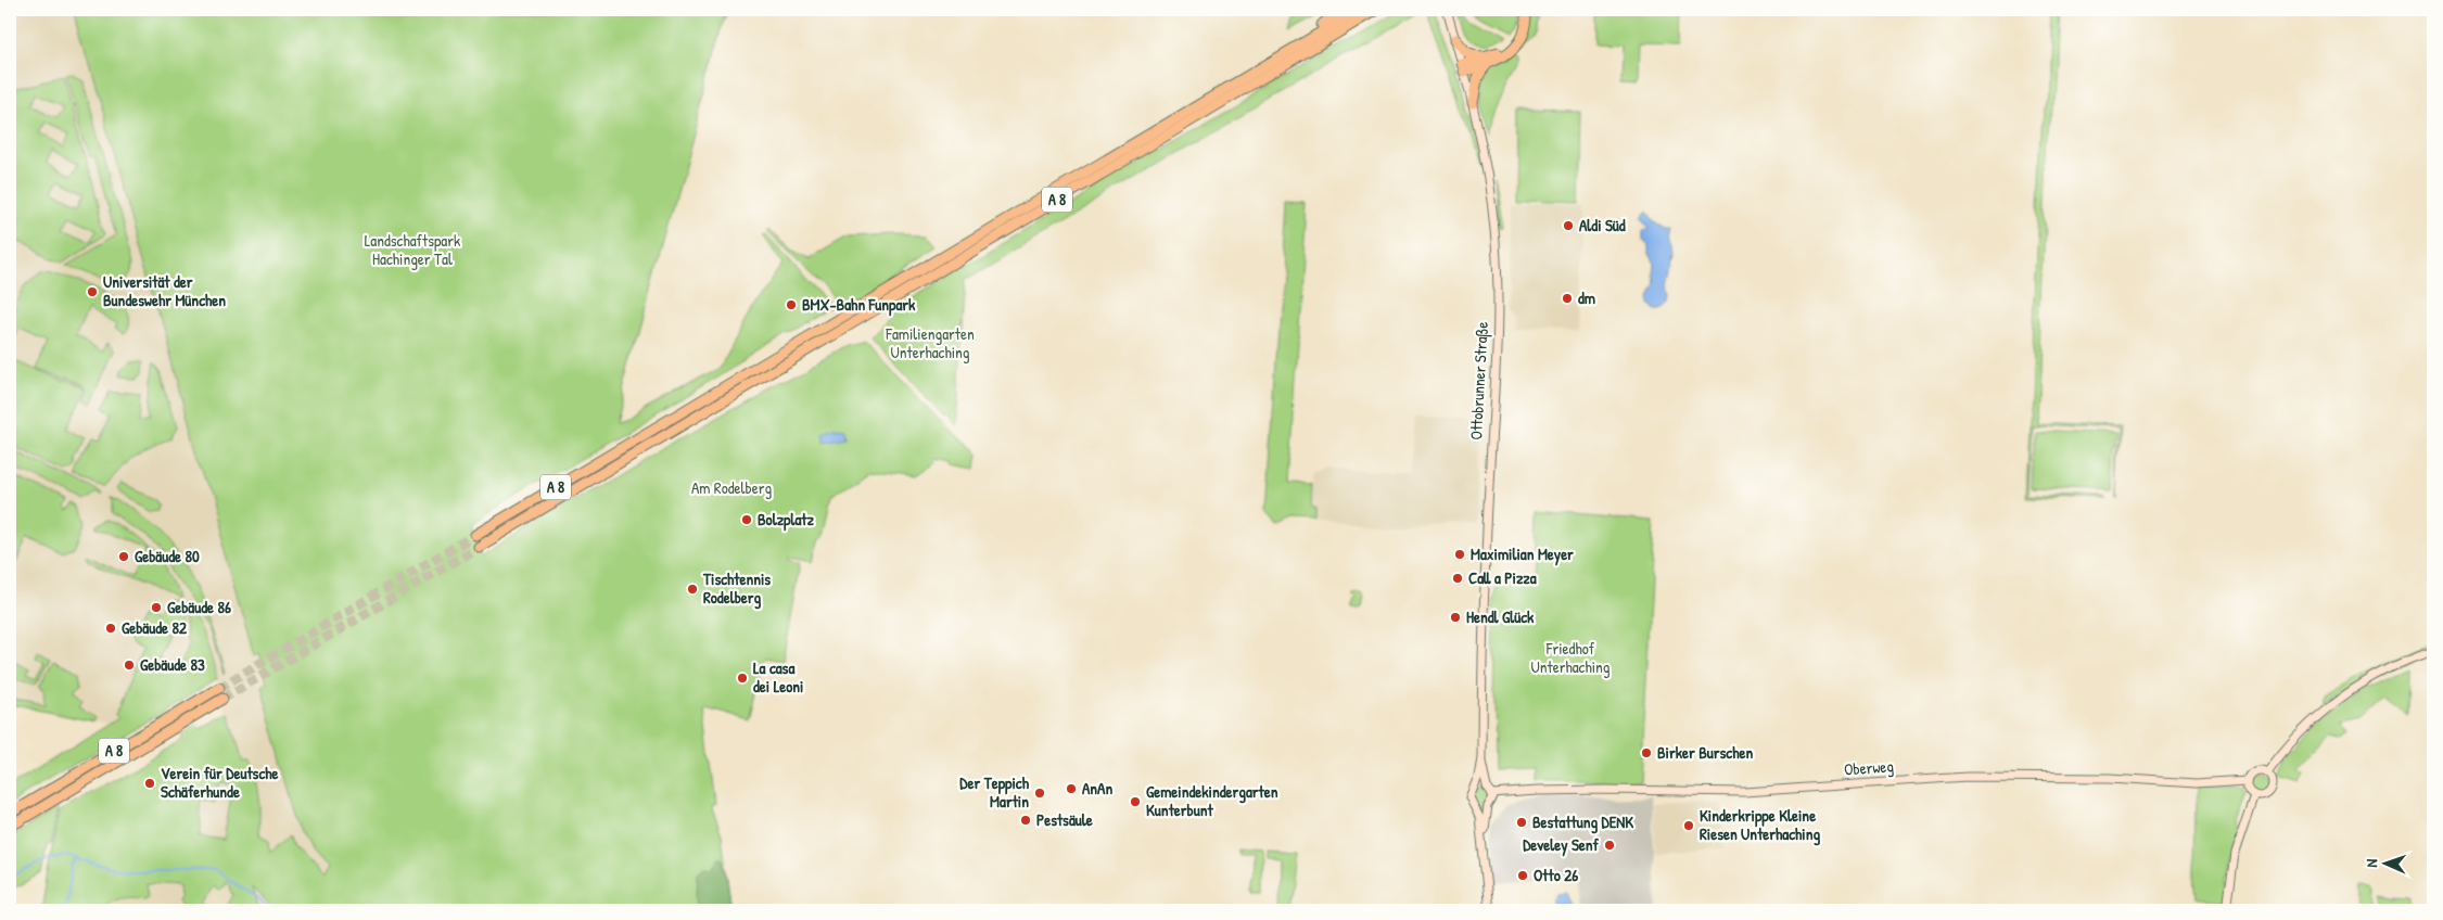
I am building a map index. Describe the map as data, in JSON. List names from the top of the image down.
{
  "streets": {
    "highway": ["A 8"],
    "main road": ["Ottobrunner Straße", "Oberweg"]
  },
  "crossings": [
    ["Ottobrunner Straße", "Oberweg"]
  ],
  "parks": [
    "Landschaftspark Hachinger Tal",
    "Familiengarten Unterhaching",
    "Am Rodelberg",
    "Friedhof Unterhaching"
  ],
  "places": [
    "Aldi Süd",
    "Universität der Bundeswehr München",
    "dm",
    "BMX-Bahn Funpark",
    "Bolzplatz",
    "Maximilian Meyer",
    "Gebäude 80",
    "Call a Pizza",
    "Tischtennis Rodelberg",
    "Gebäude 86",
    "Hendl Glück",
    "Gebäude 82",
    "Gebäude 83",
    "La casa dei Leoni",
    "Birker Burschen",
    "Verein für Deutsche Schäferhunde",
    "AnAn",
    "Der Teppich Martin",
    "Gemeindekindergarten Kunterbunt",
    "Pestsäule",
    "Bestattung DENK",
    "Kinderkrippe Kleine Riesen Unterhaching",
    "Develey Senf",
    "Otto 26"
  ],
  "north": "left"
}
